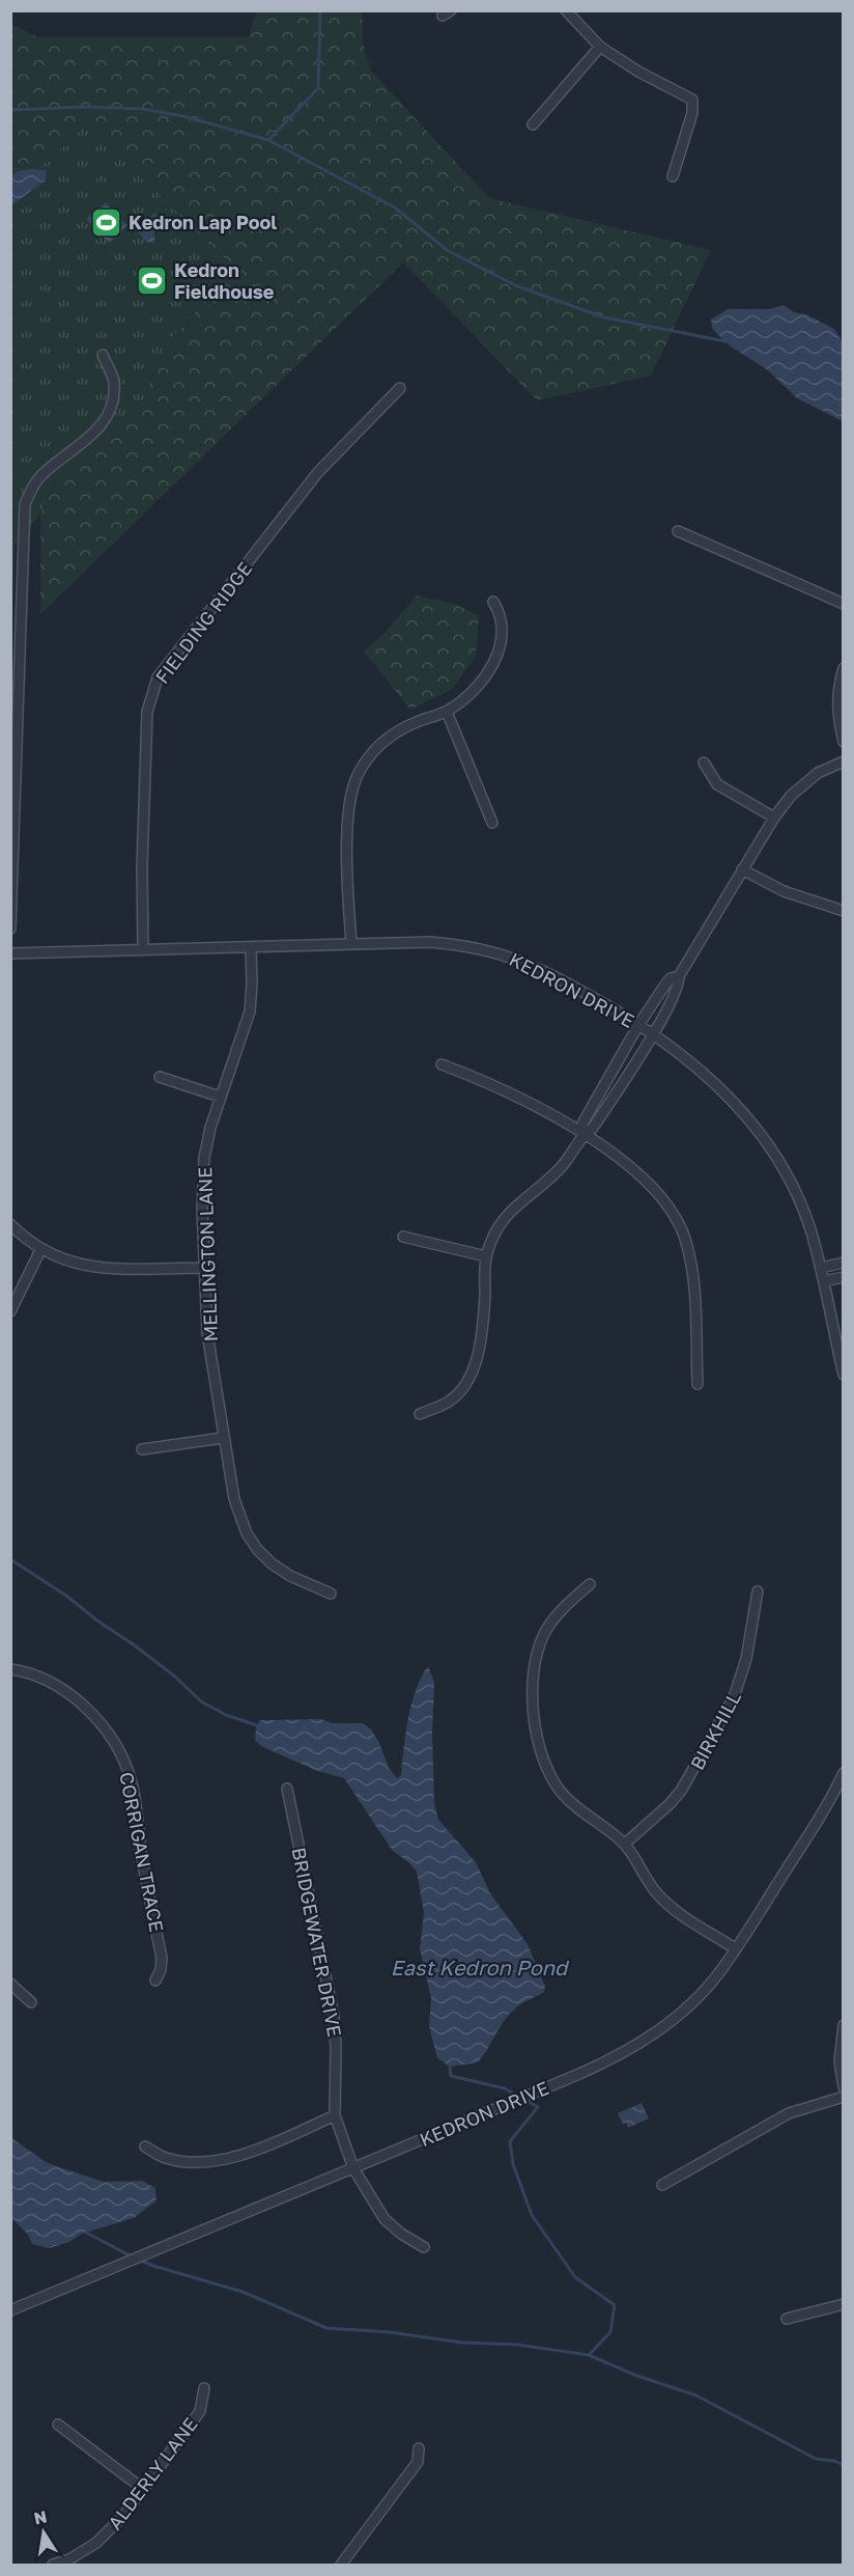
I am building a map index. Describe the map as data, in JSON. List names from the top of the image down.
{
  "streets": {
    "street": [
      "FIELDING RIDGE",
      "KEDRON DRIVE",
      "MELLINGTON LANE",
      "BIRKHILL",
      "CORRIGAN TRACE",
      "BRIDGEWATER DRIVE",
      "ALDERLY LANE"
    ]
  },
  "crossings": [
    ["FIELDING RIDGE", "KEDRON DRIVE"],
    ["KEDRON DRIVE", "MELLINGTON LANE"],
    ["KEDRON DRIVE", "BRIDGEWATER DRIVE"]
  ],
  "water": ["East Kedron Pond"],
  "places": {
    "sports": ["Kedron Lap Pool", "Kedron Fieldhouse"]
  },
  "north": "top"
}
